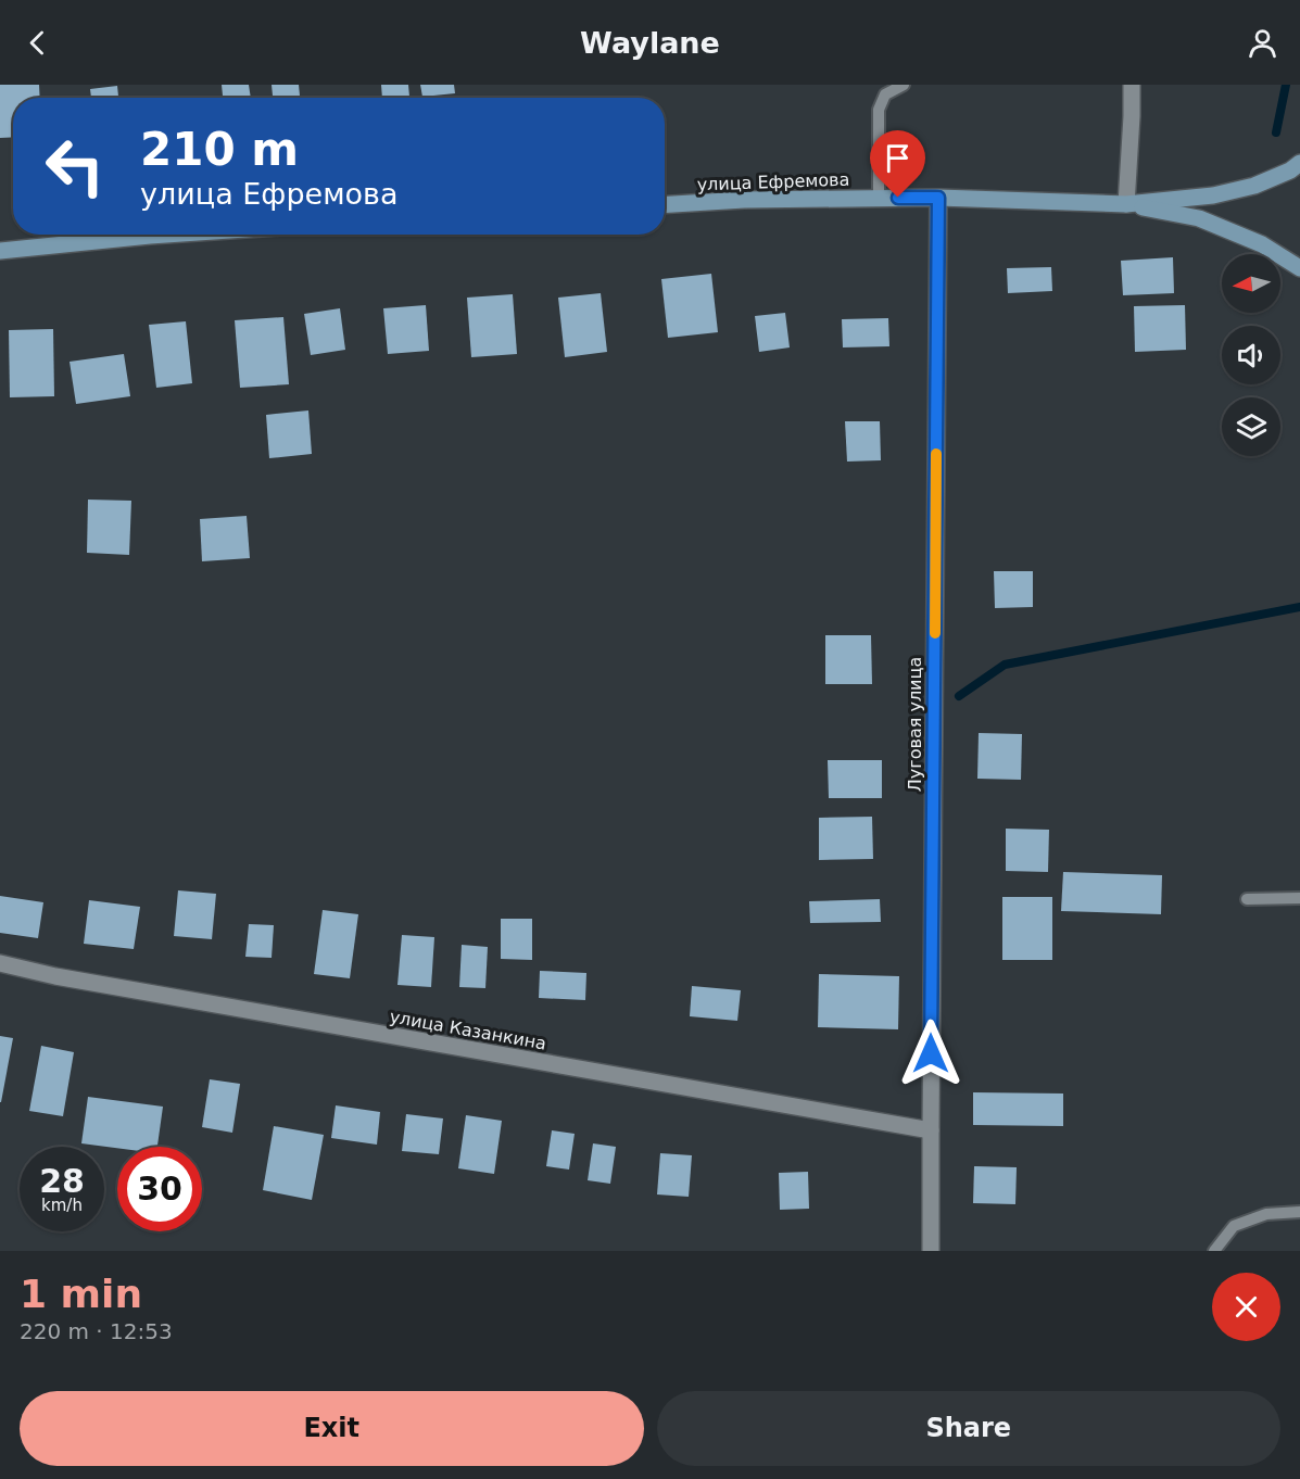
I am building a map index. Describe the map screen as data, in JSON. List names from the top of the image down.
{
  "streets": {
    "main road": ["улица Ефремова"],
    "street": ["Луговая улица", "улица Казанкина"]
  },
  "crossings": [
    ["улица Ефремова", "Луговая улица"],
    ["Луговая улица", "улица Казанкина"]
  ],
  "north": "left",
  "page": {
    "header": "Waylane",
    "turn": ["210 m", "улица Ефремова"],
    "speed": "28 km/h",
    "limit": "30",
    "heading": ["1 min", "220 m · 12:53"],
    "buttons": ["Exit", "Share"]
  }
}
